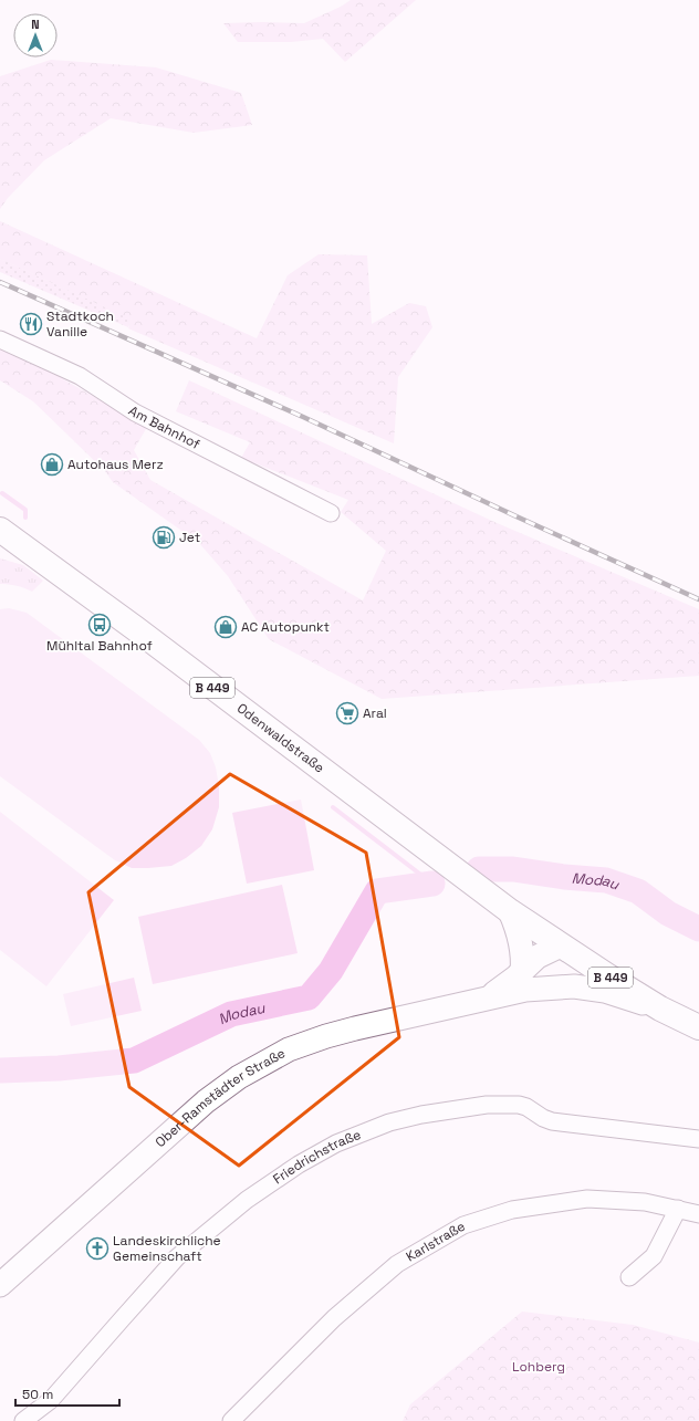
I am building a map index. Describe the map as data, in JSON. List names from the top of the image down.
{
  "streets": {
    "main road": ["B 449", "Odenwaldstraße", "Ober-Ramstädter Straße"],
    "street": ["Am Bahnhof", "Friedrichstraße", "Karlstraße"]
  },
  "crossings": [
    ["B 449", "Odenwaldstraße"],
    ["B 449", "Ober-Ramstädter Straße"],
    ["Odenwaldstraße", "Ober-Ramstädter Straße"]
  ],
  "water": ["Modau"],
  "parks": ["Lohberg"],
  "places": {
    "restaurant": ["Stadtkoch Vanille"],
    "shop": ["Autohaus Merz", "AC Autopunkt"],
    "fuel station": ["Jet"],
    "bus stop": ["Mühltal Bahnhof"],
    "supermarket": ["Aral"],
    "church": ["Landeskirchliche Gemeinschaft"]
  },
  "scale_bar": "50 m",
  "north": "top"
}
